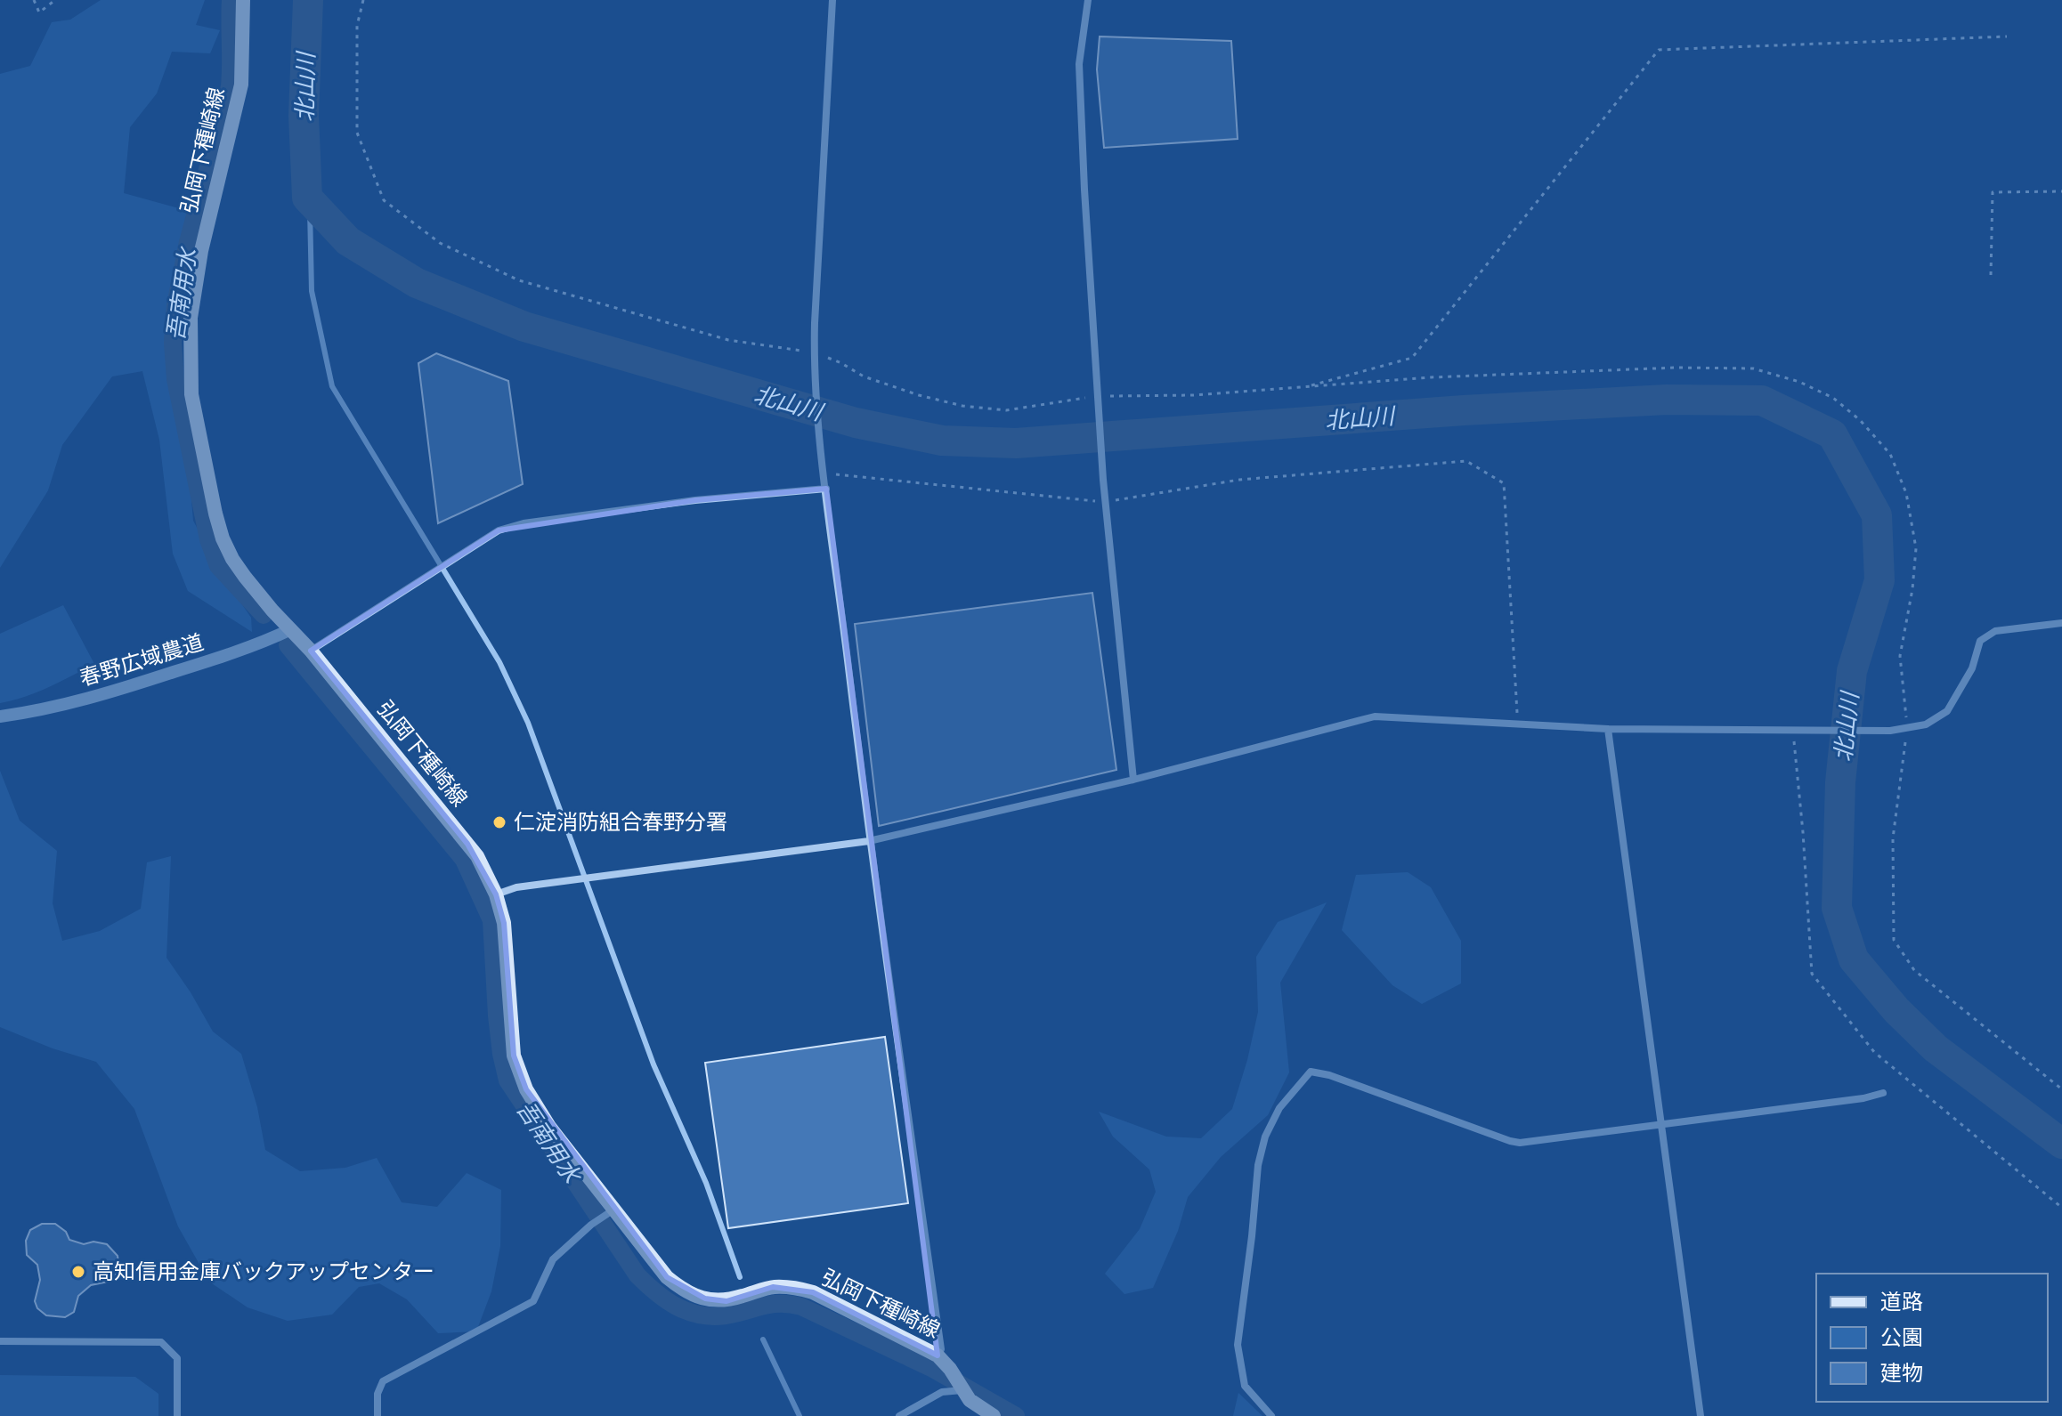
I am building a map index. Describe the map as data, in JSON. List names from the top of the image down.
{
  "streets": {
    "main road": ["弘岡下種崎線"],
    "street": ["春野広域農道"]
  },
  "crossings": [
    ["弘岡下種崎線", "春野広域農道"]
  ],
  "water": ["北山川", "吾南用水"],
  "places": ["仁淀消防組合春野分署", "高知信用金庫バックアップセンター"],
  "legend": ["道路", "公園", "建物"]
}
